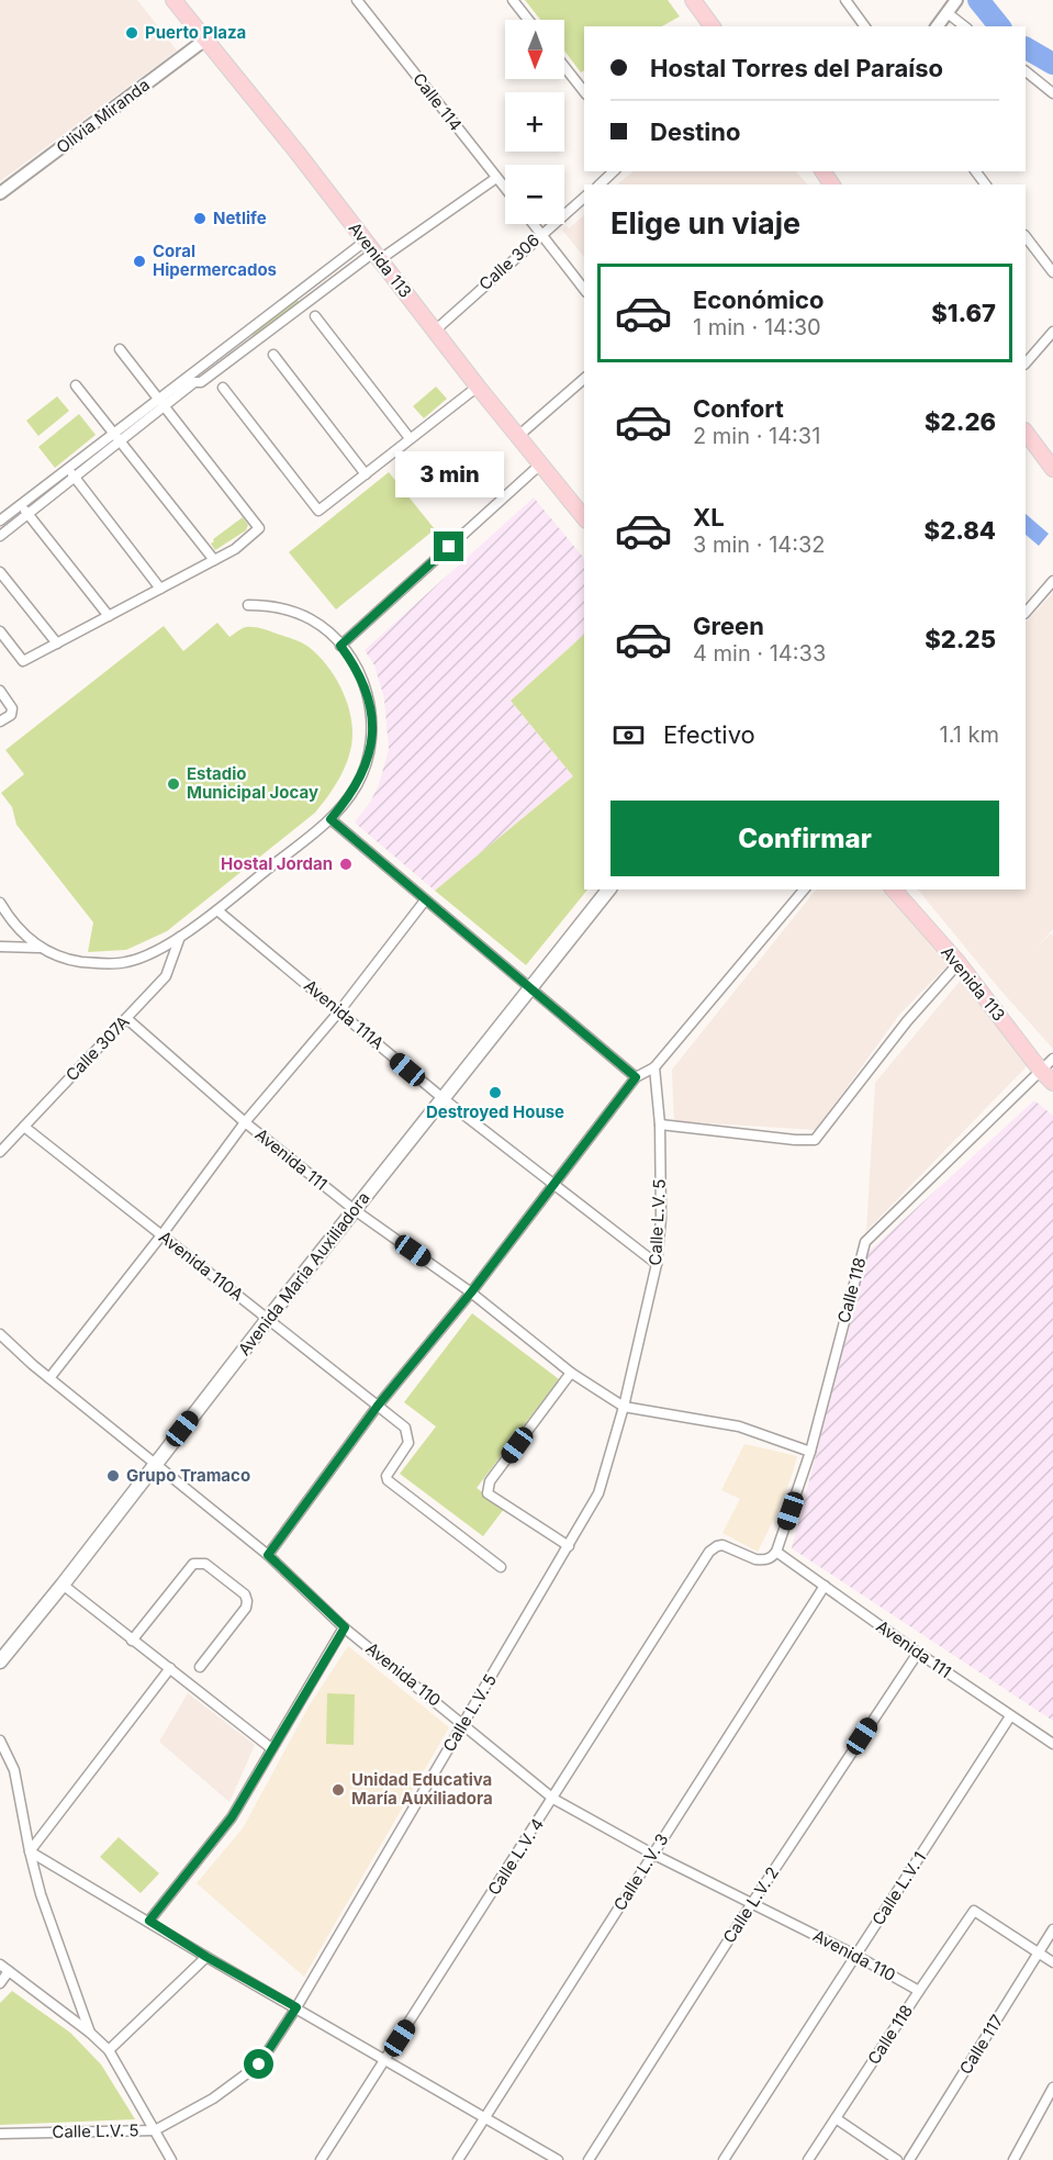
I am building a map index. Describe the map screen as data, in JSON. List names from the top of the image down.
{
  "streets": {
    "main road": ["Avenida 113", "Avenida Maria Auxiliadora"],
    "street": [
      "Calle 114",
      "Olivia Miranda",
      "Calle 306",
      "Avenida 111A",
      "Calle 307A",
      "Avenida 111",
      "Calle L.V. 5",
      "Avenida 110A",
      "Calle 118",
      "Avenida 110",
      "Calle L.V. 4",
      "Calle L.V. 3",
      "Calle L.V. 1",
      "Calle L.V. 2",
      "Calle 117"
    ]
  },
  "crossings": [
    ["Olivia Miranda", "Avenida 113"],
    ["Avenida 113", "Calle 306"],
    ["Avenida 113", "Calle 118"],
    ["Avenida 111A", "Calle L.V. 5"],
    ["Avenida 111A", "Avenida Maria Auxiliadora"],
    ["Calle 307A", "Avenida 111"],
    ["Calle 307A", "Avenida 110A"],
    ["Avenida 111", "Calle L.V. 5"],
    ["Avenida 111", "Avenida Maria Auxiliadora"],
    ["Avenida 111", "Calle 118"],
    ["Avenida 111", "Calle L.V. 4"],
    ["Avenida 111", "Calle L.V. 3"],
    ["Avenida 111", "Calle L.V. 1"],
    ["Avenida 111", "Calle L.V. 2"],
    ["Calle L.V. 5", "Avenida 110"],
    ["Avenida 110A", "Avenida Maria Auxiliadora"],
    ["Avenida Maria Auxiliadora", "Avenida 110"],
    ["Calle 118", "Avenida 110"],
    ["Calle 118", "Calle L.V. 4"],
    ["Calle 118", "Calle 117"],
    ["Avenida 110", "Calle L.V. 4"],
    ["Avenida 110", "Calle L.V. 3"],
    ["Avenida 110", "Calle L.V. 1"],
    ["Avenida 110", "Calle L.V. 2"]
  ],
  "places": [
    "Puerto Plaza",
    "Netlife",
    "Coral Hipermercados",
    "Estadio Municipal Jocay",
    "Hostal Jordan",
    "Destroyed House",
    "Grupo Tramaco",
    "Unidad Educativa María Auxiliadora"
  ],
  "north": "bottom",
  "page": {
    "map_buttons": ["+", "−"],
    "banner": ["Hostal Torres del Paraíso", "Destino"],
    "heading": "Elige un viaje",
    "list": [
      {
        "name": "Económico",
        "note": "1 min · 14:30",
        "value": "$1.67"
      },
      {
        "name": "Confort",
        "note": "2 min · 14:31",
        "value": "$2.26"
      },
      {
        "name": "XL",
        "note": "3 min · 14:32",
        "value": "$2.84"
      },
      {
        "name": "Green",
        "note": "4 min · 14:33",
        "value": "$2.25"
      }
    ],
    "bubble": "3 min",
    "pay": ["Efectivo", "1.1 km"],
    "buttons": "Confirmar"
  }
}
